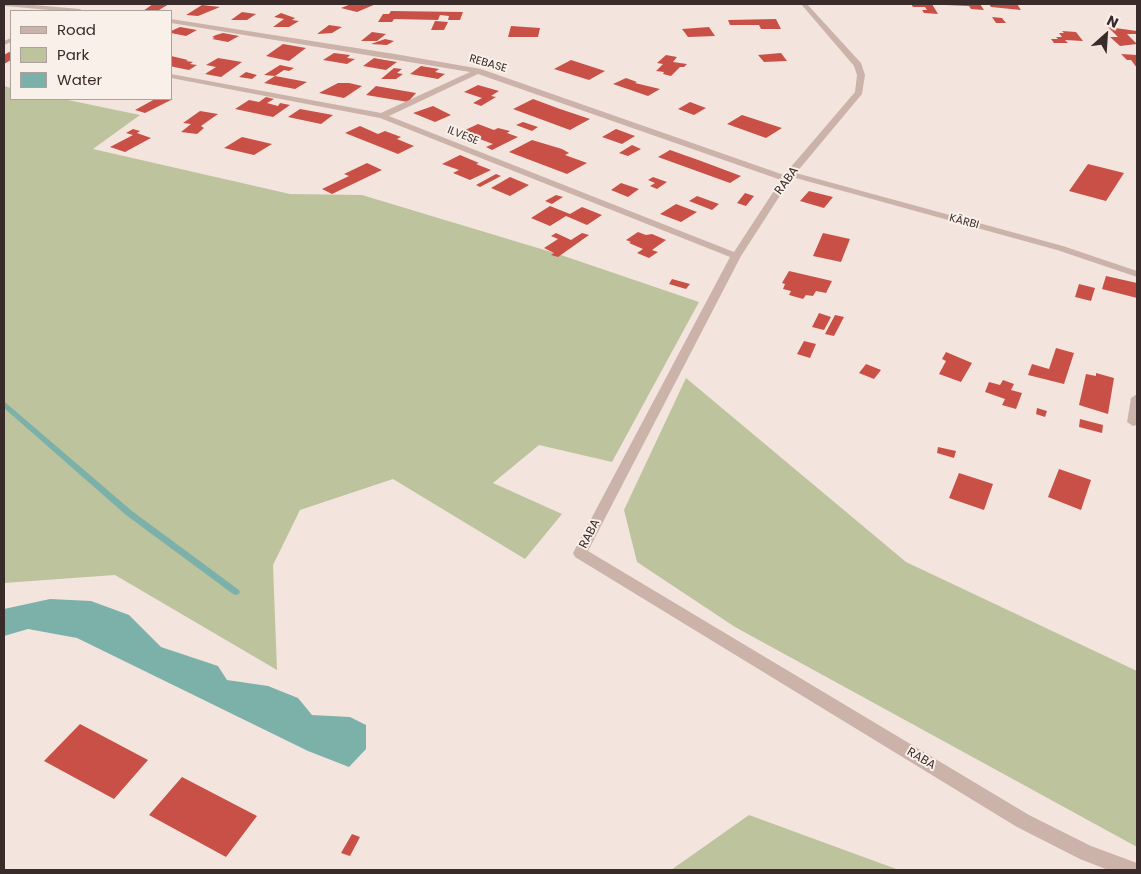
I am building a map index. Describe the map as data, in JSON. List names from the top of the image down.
{
  "streets": {
    "street": [
      "REBASE",
      "ILVESE",
      "RABA",
      "KÄRBI"
    ]
  },
  "crossings": [
    ["REBASE", "RABA"],
    ["REBASE", "KÄRBI"],
    ["ILVESE", "RABA"],
    ["RABA", "KÄRBI"]
  ],
  "legend": ["Road", "Park", "Water"],
  "north": "top right"
}
